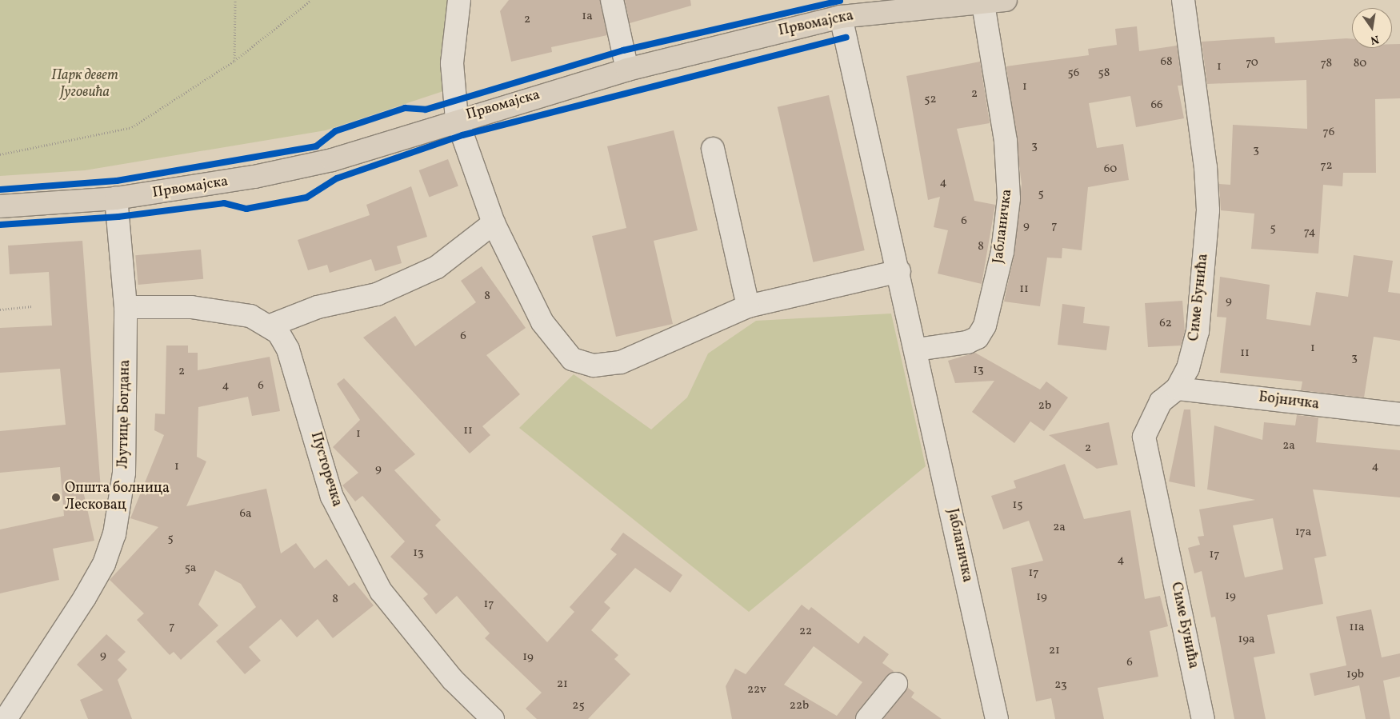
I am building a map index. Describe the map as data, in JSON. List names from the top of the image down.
{
  "streets": {
    "main road": ["Првомајска"],
    "street": [
      "Јабланичка",
      "Симе Бунића",
      "Бојничка",
      "Љутице Богдана",
      "Пусторечка"
    ]
  },
  "crossings": [
    ["Првомајска", "Јабланичка"],
    ["Првомајска", "Љутице Богдана"],
    ["Симе Бунића", "Бојничка"],
    ["Љутице Богдана", "Пусторечка"]
  ],
  "parks": ["Парк девет Југовића"],
  "places": ["Општа болница Лесковац"],
  "house_numbers": [
    "1a",
    "2",
    "68",
    "70",
    "78",
    "80",
    "1",
    "56",
    "58",
    "1",
    "2",
    "52",
    "66",
    "76",
    "3",
    "3",
    "72",
    "60",
    "4",
    "5",
    "6",
    "9",
    "7",
    "5",
    "74",
    "8",
    "11",
    "8",
    "9",
    "62",
    "6",
    "1",
    "11",
    "3",
    "13",
    "2",
    "4",
    "6",
    "2b",
    "11",
    "1",
    "2a",
    "2",
    "1",
    "4",
    "9",
    "15",
    "6a",
    "2a",
    "17a",
    "5",
    "13",
    "17",
    "4",
    "5a",
    "17",
    "19",
    "19",
    "8",
    "17",
    "7",
    "11a",
    "22",
    "19a",
    "21",
    "9",
    "19",
    "6",
    "19b",
    "21",
    "23",
    "22v",
    "25",
    "22b"
  ],
  "north": "bottom"
}
